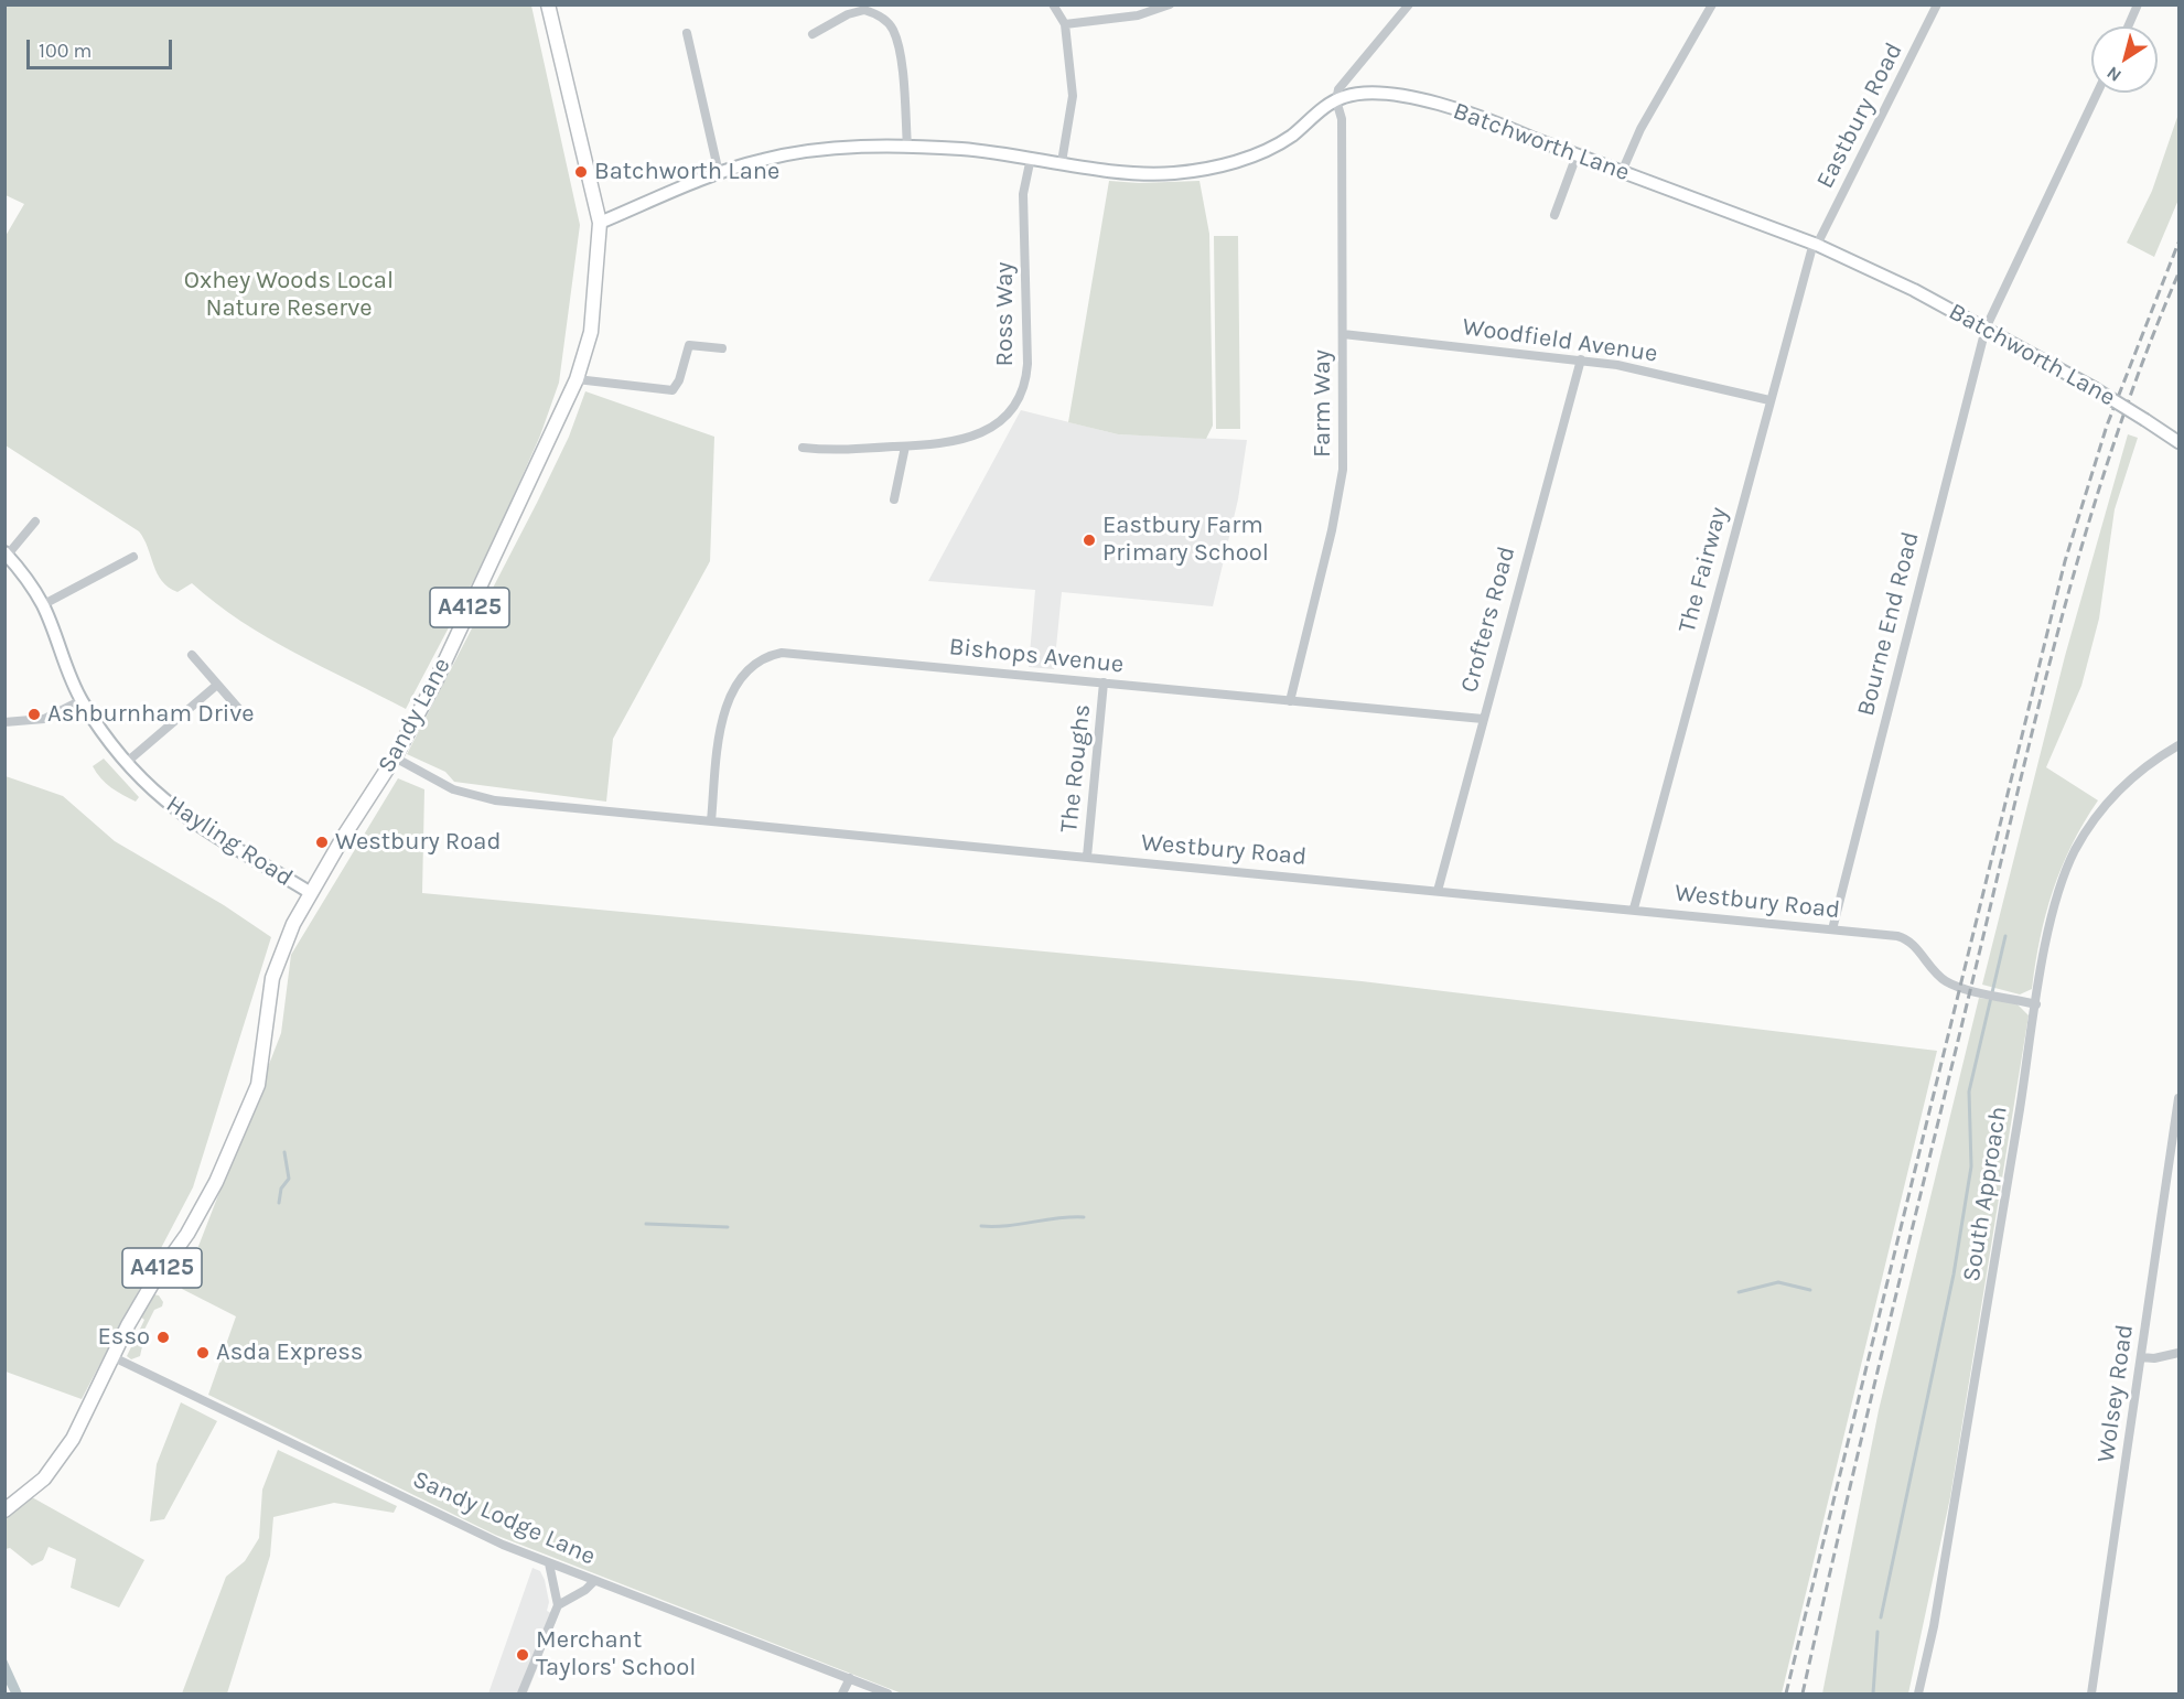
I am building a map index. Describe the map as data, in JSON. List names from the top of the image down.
{
  "streets": {
    "main road": ["A4125", "Sandy Lane"],
    "street": [
      "Eastbury Road",
      "Batchworth Lane",
      "Ross Way",
      "Woodfield Avenue",
      "Farm Way",
      "The Fairway",
      "Crofters Road",
      "Bourne End Road",
      "Bishops Avenue",
      "The Roughs",
      "Hayling Road",
      "Westbury Road",
      "South Approach",
      "Wolsey Road",
      "Sandy Lodge Lane"
    ]
  },
  "crossings": [
    ["Eastbury Road", "Batchworth Lane"],
    ["Eastbury Road", "The Fairway"],
    ["Batchworth Lane", "Ross Way"],
    ["Batchworth Lane", "Farm Way"],
    ["Batchworth Lane", "The Fairway"],
    ["Batchworth Lane", "Bourne End Road"],
    ["Batchworth Lane", "Sandy Lane"],
    ["Woodfield Avenue", "Farm Way"],
    ["Woodfield Avenue", "The Fairway"],
    ["Woodfield Avenue", "Crofters Road"],
    ["Farm Way", "Bishops Avenue"],
    ["The Fairway", "Westbury Road"],
    ["A4125", "Sandy Lane"],
    ["A4125", "Sandy Lodge Lane"],
    ["Crofters Road", "Bishops Avenue"],
    ["Crofters Road", "Westbury Road"],
    ["Bourne End Road", "Westbury Road"],
    ["Bishops Avenue", "The Roughs"],
    ["Bishops Avenue", "Westbury Road"],
    ["Sandy Lane", "Hayling Road"],
    ["Sandy Lane", "Westbury Road"],
    ["Sandy Lane", "Sandy Lodge Lane"],
    ["The Roughs", "Westbury Road"],
    ["Westbury Road", "South Approach"]
  ],
  "parks": ["Oxhey Woods Local Nature Reserve"],
  "places": [
    "Batchworth Lane",
    "Eastbury Farm Primary School",
    "Ashburnham Drive",
    "Westbury Road",
    "Esso",
    "Asda Express",
    "Merchant Taylors' School"
  ],
  "scale_bar": "100 m",
  "north": "bottom left"
}
